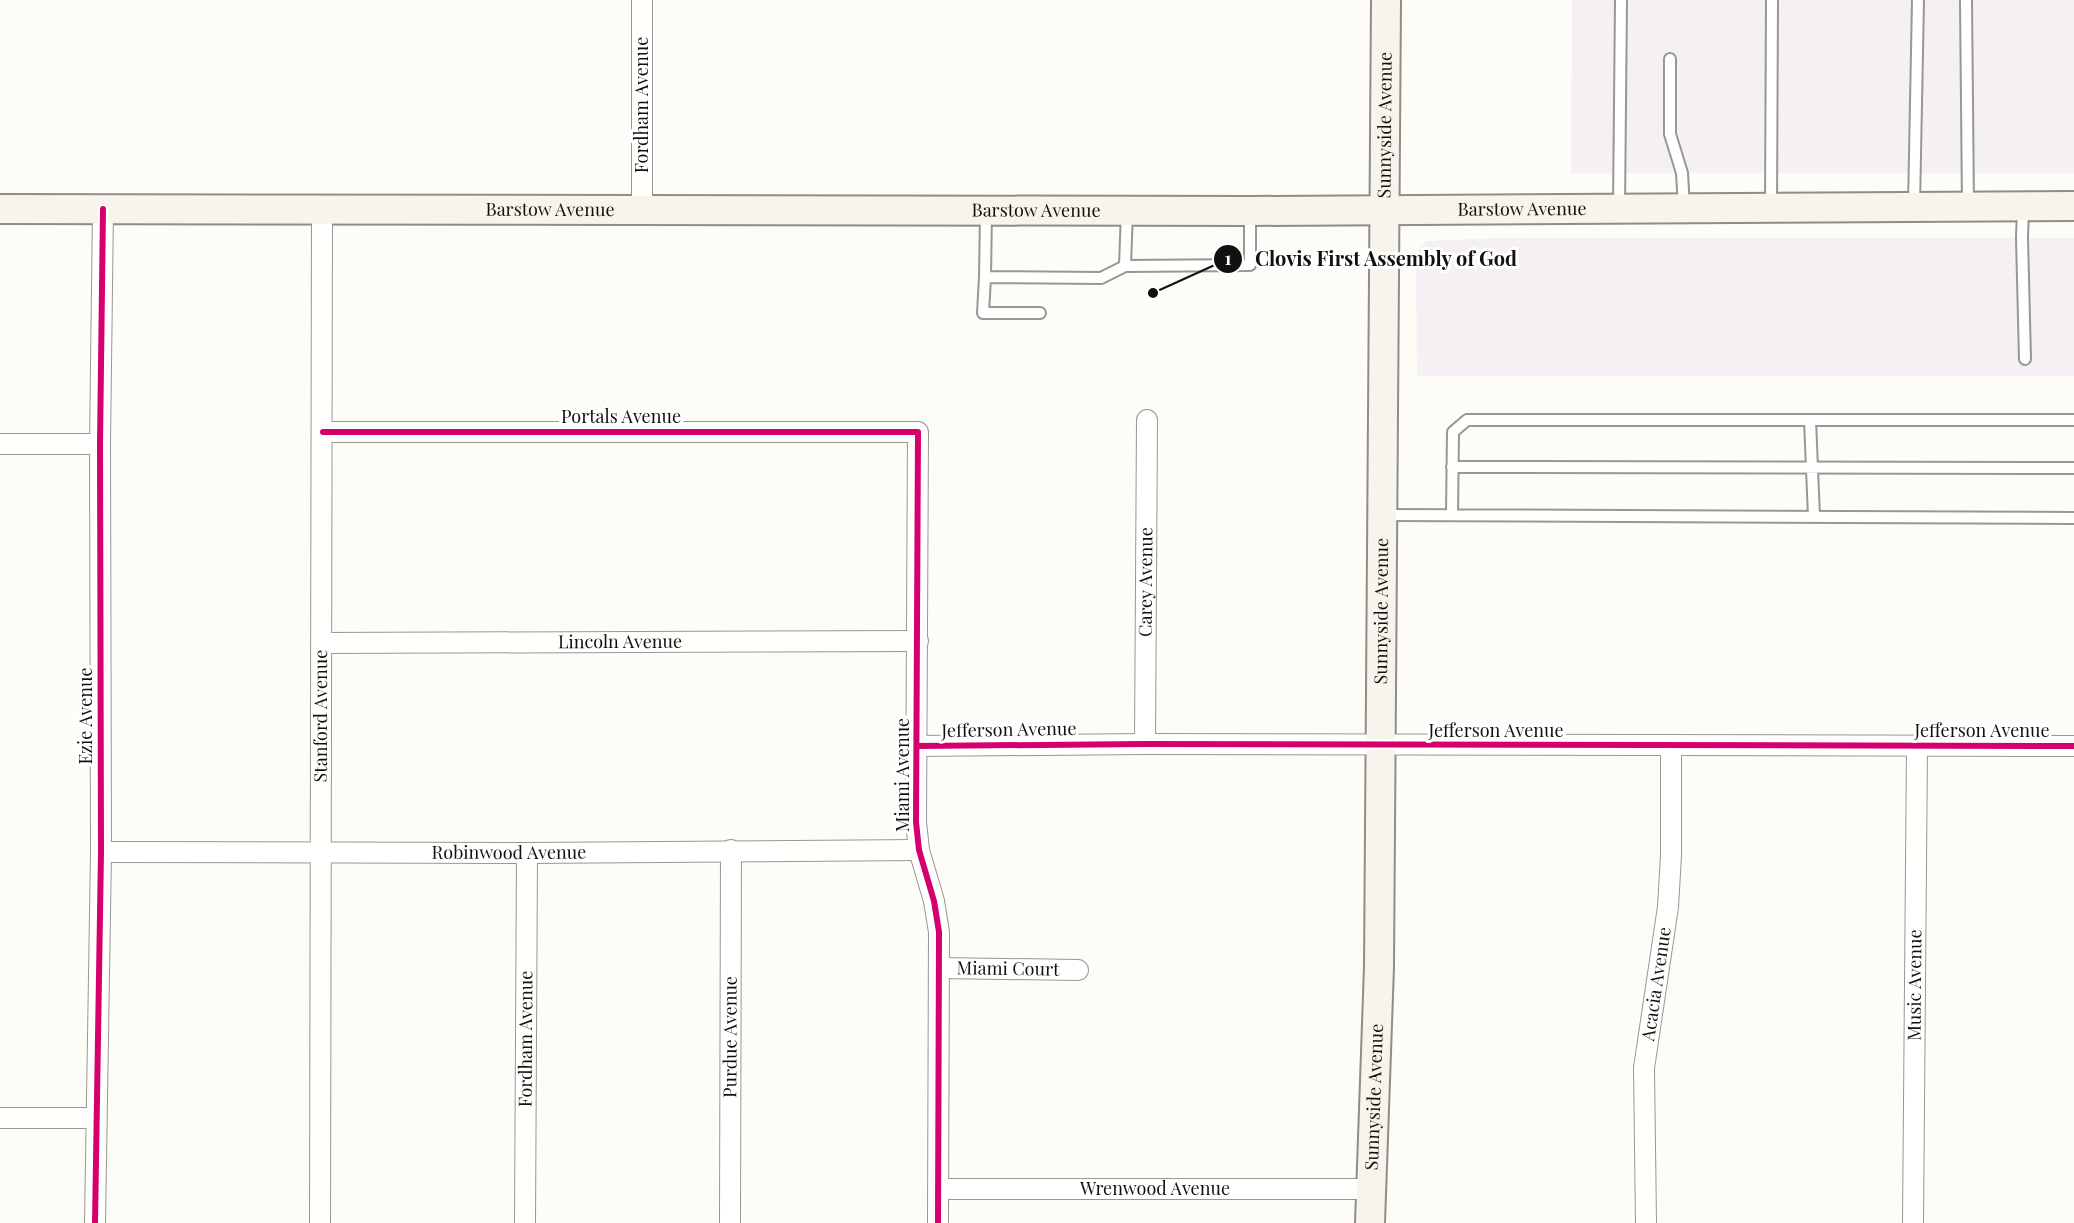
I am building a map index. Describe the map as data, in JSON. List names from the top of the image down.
{
  "streets": {
    "main road": ["Sunnyside Avenue", "Barstow Avenue"],
    "street": [
      "Fordham Avenue",
      "Portals Avenue",
      "Carey Avenue",
      "Lincoln Avenue",
      "Ezie Avenue",
      "Stanford Avenue",
      "Jefferson Avenue",
      "Miami Avenue",
      "Robinwood Avenue",
      "Miami Court",
      "Acacia Avenue",
      "Music Avenue",
      "Purdue Avenue",
      "Wrenwood Avenue"
    ]
  },
  "crossings": [
    ["Fordham Avenue", "Barstow Avenue"],
    ["Fordham Avenue", "Robinwood Avenue"],
    ["Sunnyside Avenue", "Barstow Avenue"],
    ["Sunnyside Avenue", "Jefferson Avenue"],
    ["Sunnyside Avenue", "Wrenwood Avenue"],
    ["Barstow Avenue", "Ezie Avenue"],
    ["Barstow Avenue", "Stanford Avenue"],
    ["Portals Avenue", "Stanford Avenue"],
    ["Portals Avenue", "Miami Avenue"],
    ["Carey Avenue", "Jefferson Avenue"],
    ["Lincoln Avenue", "Stanford Avenue"],
    ["Lincoln Avenue", "Miami Avenue"],
    ["Ezie Avenue", "Robinwood Avenue"],
    ["Stanford Avenue", "Robinwood Avenue"],
    ["Jefferson Avenue", "Miami Avenue"],
    ["Jefferson Avenue", "Acacia Avenue"],
    ["Jefferson Avenue", "Music Avenue"],
    ["Miami Avenue", "Robinwood Avenue"],
    ["Miami Avenue", "Miami Court"],
    ["Miami Avenue", "Wrenwood Avenue"],
    ["Robinwood Avenue", "Purdue Avenue"]
  ],
  "places": ["Clovis First Assembly of God"]
}
